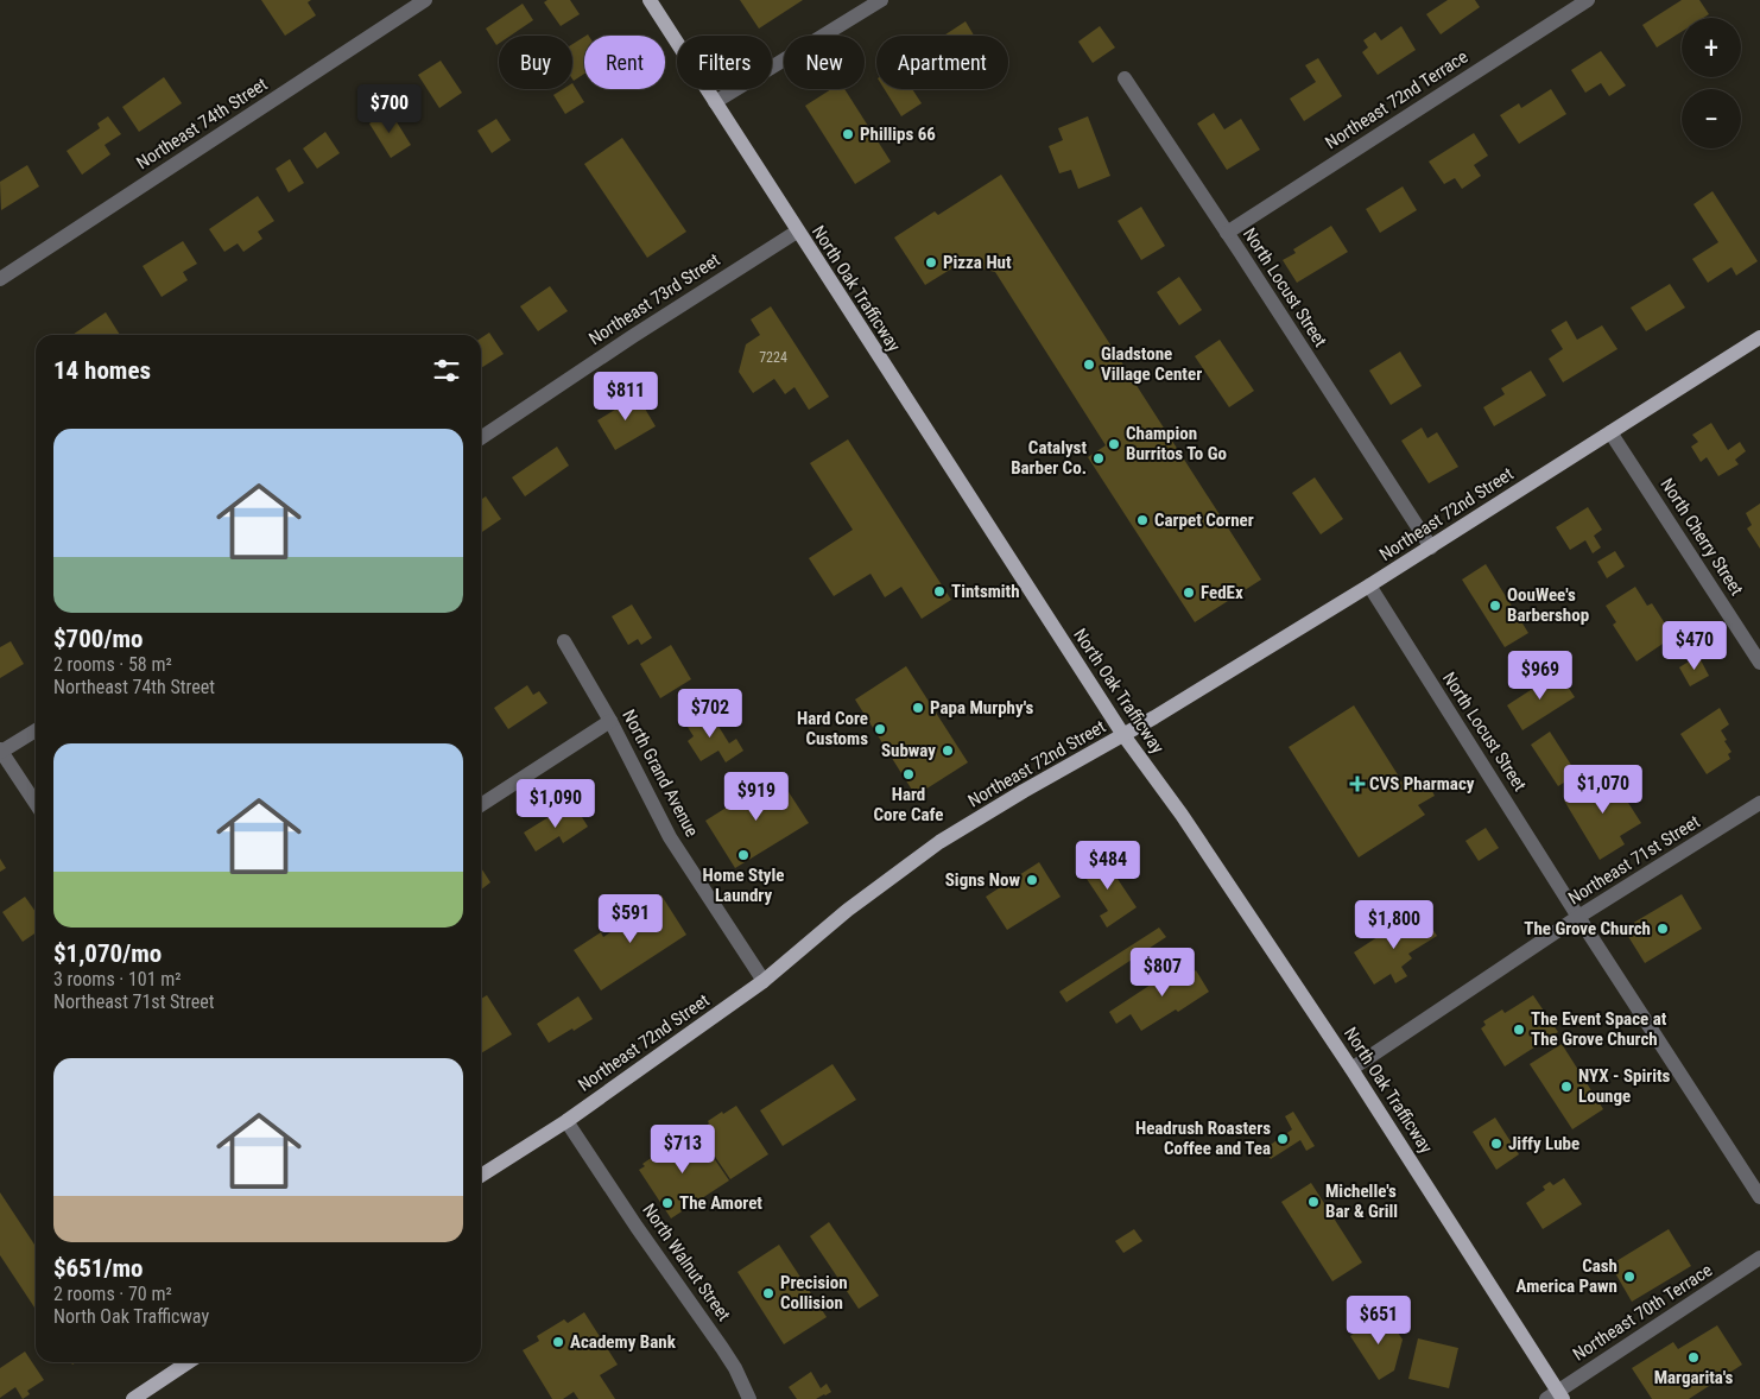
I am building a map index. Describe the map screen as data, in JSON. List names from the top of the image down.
{
  "streets": {
    "main road": ["North Oak Trafficway", "Northeast 72nd Street"],
    "street": [
      "Northeast 72nd Terrace",
      "Northeast 74th Street",
      "North Locust Street",
      "Northeast 73rd Street",
      "North Cherry Street",
      "North Grand Avenue",
      "Northeast 71st Street",
      "North Walnut Street",
      "Northeast 70th Terrace"
    ]
  },
  "crossings": [
    ["Northeast 72nd Terrace", "North Locust Street"],
    ["North Locust Street", "Northeast 72nd Street"],
    ["North Locust Street", "Northeast 71st Street"],
    ["North Oak Trafficway", "Northeast 73rd Street"],
    ["North Oak Trafficway", "Northeast 72nd Street"],
    ["North Oak Trafficway", "Northeast 71st Street"],
    ["North Oak Trafficway", "Northeast 70th Terrace"],
    ["Northeast 72nd Street", "North Cherry Street"],
    ["Northeast 72nd Street", "North Grand Avenue"],
    ["Northeast 72nd Street", "North Walnut Street"]
  ],
  "places": {
    "other": [
      "Phillips 66",
      "Pizza Hut",
      "Gladstone Village Center",
      "Champion Burritos To Go",
      "Catalyst Barber Co.",
      "Carpet Corner",
      "Tintsmith",
      "FedEx",
      "OouWee's Barbershop",
      "Papa Murphy's",
      "Hard Core Customs",
      "Subway",
      "Hard Core Cafe",
      "Home Style Laundry",
      "Signs Now",
      "The Grove Church",
      "The Event Space at The Grove Church",
      "NYX - Spirits Lounge",
      "Headrush Roasters Coffee and Tea",
      "Jiffy Lube",
      "Michelle's Bar & Grill",
      "The Amoret",
      "Cash America Pawn",
      "Precision Collision",
      "Academy Bank",
      "Margarita's"
    ],
    "health": ["CVS Pharmacy"]
  },
  "house_numbers": ["7224"],
  "page": {
    "map_buttons": ["+", "−"],
    "chip": [
      "Buy",
      "Rent",
      "Filters",
      "New",
      "Apartment"
    ],
    "price": [
      "$700",
      "$811",
      "$470",
      "$969",
      "$702",
      "$1,070",
      "$919",
      "$1,090",
      "$484",
      "$591",
      "$1,800",
      "$807",
      "$713",
      "$651"
    ],
    "heading": "14 homes",
    "list": [
      {
        "name": "$700/mo",
        "note": "2 rooms · 58 m² · Northeast 74th Street"
      },
      {
        "name": "$1,070/mo",
        "note": "3 rooms · 101 m² · Northeast 71st Street"
      },
      {
        "name": "$651/mo",
        "note": "2 rooms · 70 m² · North Oak Trafficway"
      }
    ]
  }
}
